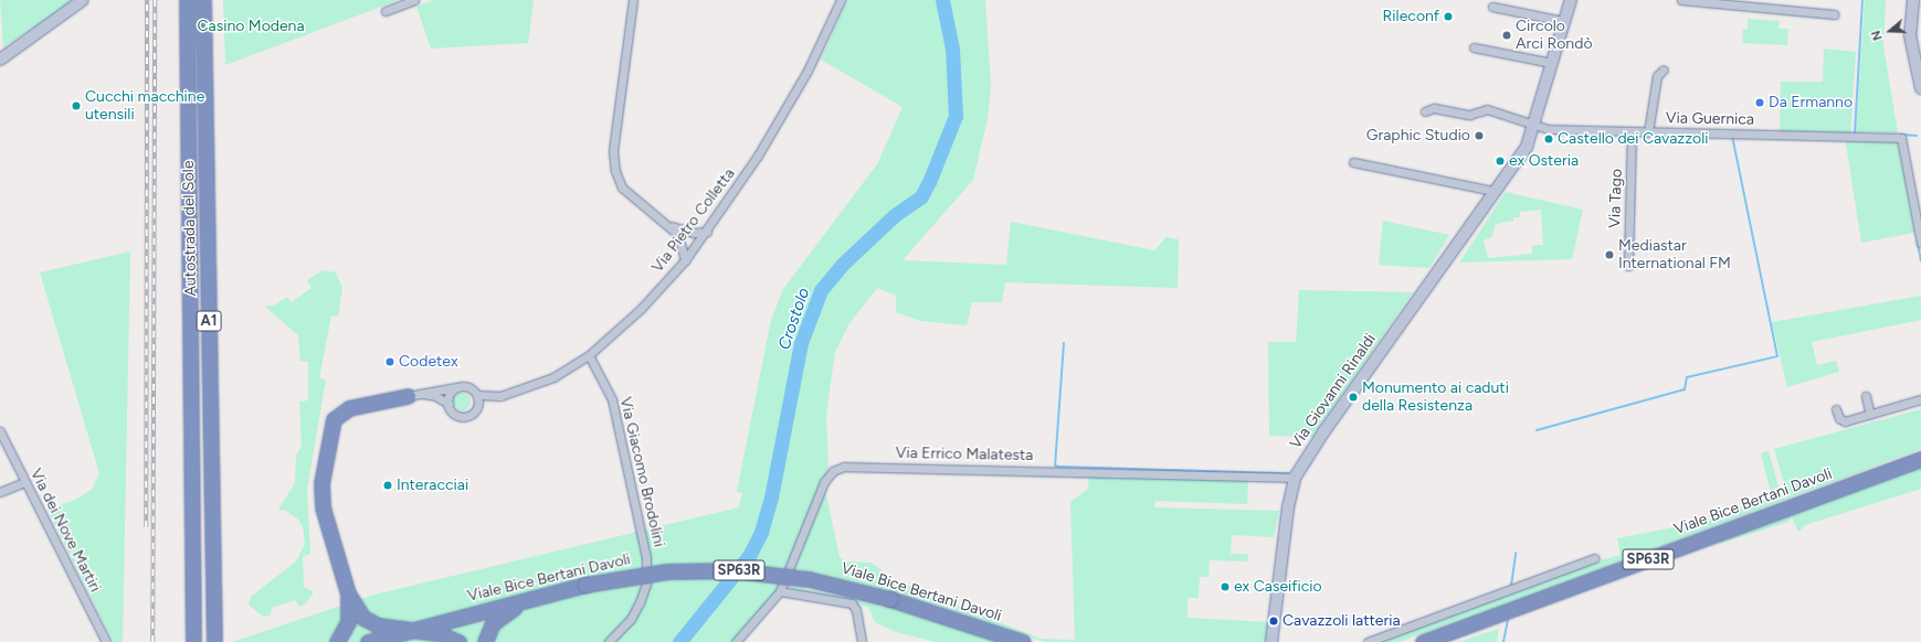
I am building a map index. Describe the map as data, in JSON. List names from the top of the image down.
{
  "streets": {
    "highway": [
      "Autostrada del Sole",
      "A1",
      "Viale Bice Bertani Davoli",
      "SP63R"
    ],
    "street": [
      "Via Guernica",
      "Via Tago",
      "Via Pietro Colletta",
      "Via Giovanni Rinaldi",
      "Via Errico Malatesta",
      "Via Giacomo Brodolini",
      "Via dei Nove Martiri"
    ]
  },
  "crossings": [
    ["Via Guernica", "Via Tago"],
    ["Via Guernica", "Via Giovanni Rinaldi"],
    ["Via Pietro Colletta", "Via Giacomo Brodolini"],
    ["Via Giovanni Rinaldi", "Via Errico Malatesta"]
  ],
  "water": ["Crostolo"],
  "parks": ["Casino Modena"],
  "places": [
    "Rileconf",
    "Circolo Arci Rondò",
    "Da Ermanno",
    "Cucchi macchine utensili",
    "Graphic Studio",
    "Castello dei Cavazzoli",
    "ex Osteria",
    "Mediastar International FM",
    "Codetex",
    "Monumento ai caduti della Resistenza",
    "Interacciai",
    "ex Caseificio",
    "Cavazzoli latteria"
  ],
  "north": "left"
}
